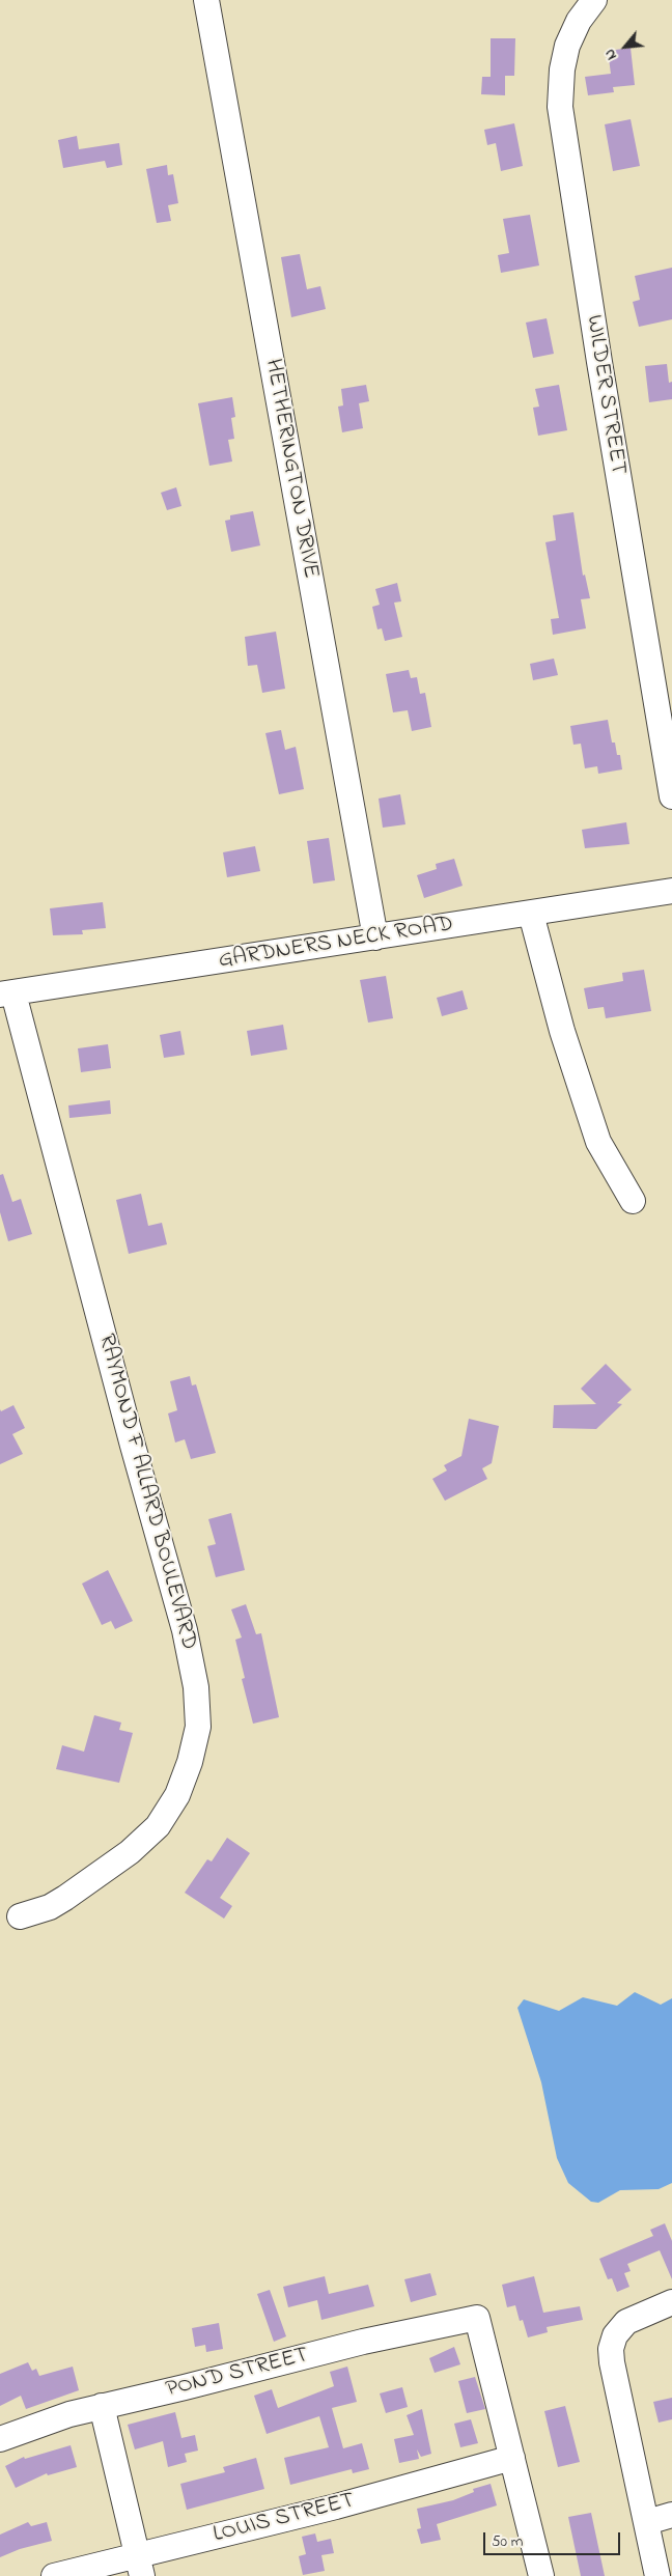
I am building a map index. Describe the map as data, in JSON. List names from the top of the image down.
{
  "streets": {
    "street": [
      "WILDER STREET",
      "HETHERINGTON DRIVE",
      "GARDNERS NECK ROAD",
      "RAYMOND F ALLARD BOULEVARD",
      "POND STREET",
      "LOUIS STREET"
    ]
  },
  "crossings": [
    ["HETHERINGTON DRIVE", "GARDNERS NECK ROAD"],
    ["GARDNERS NECK ROAD", "RAYMOND F ALLARD BOULEVARD"],
    ["POND STREET", "LOUIS STREET"]
  ],
  "scale_bar": "50 m",
  "north": "bottom left"
}
